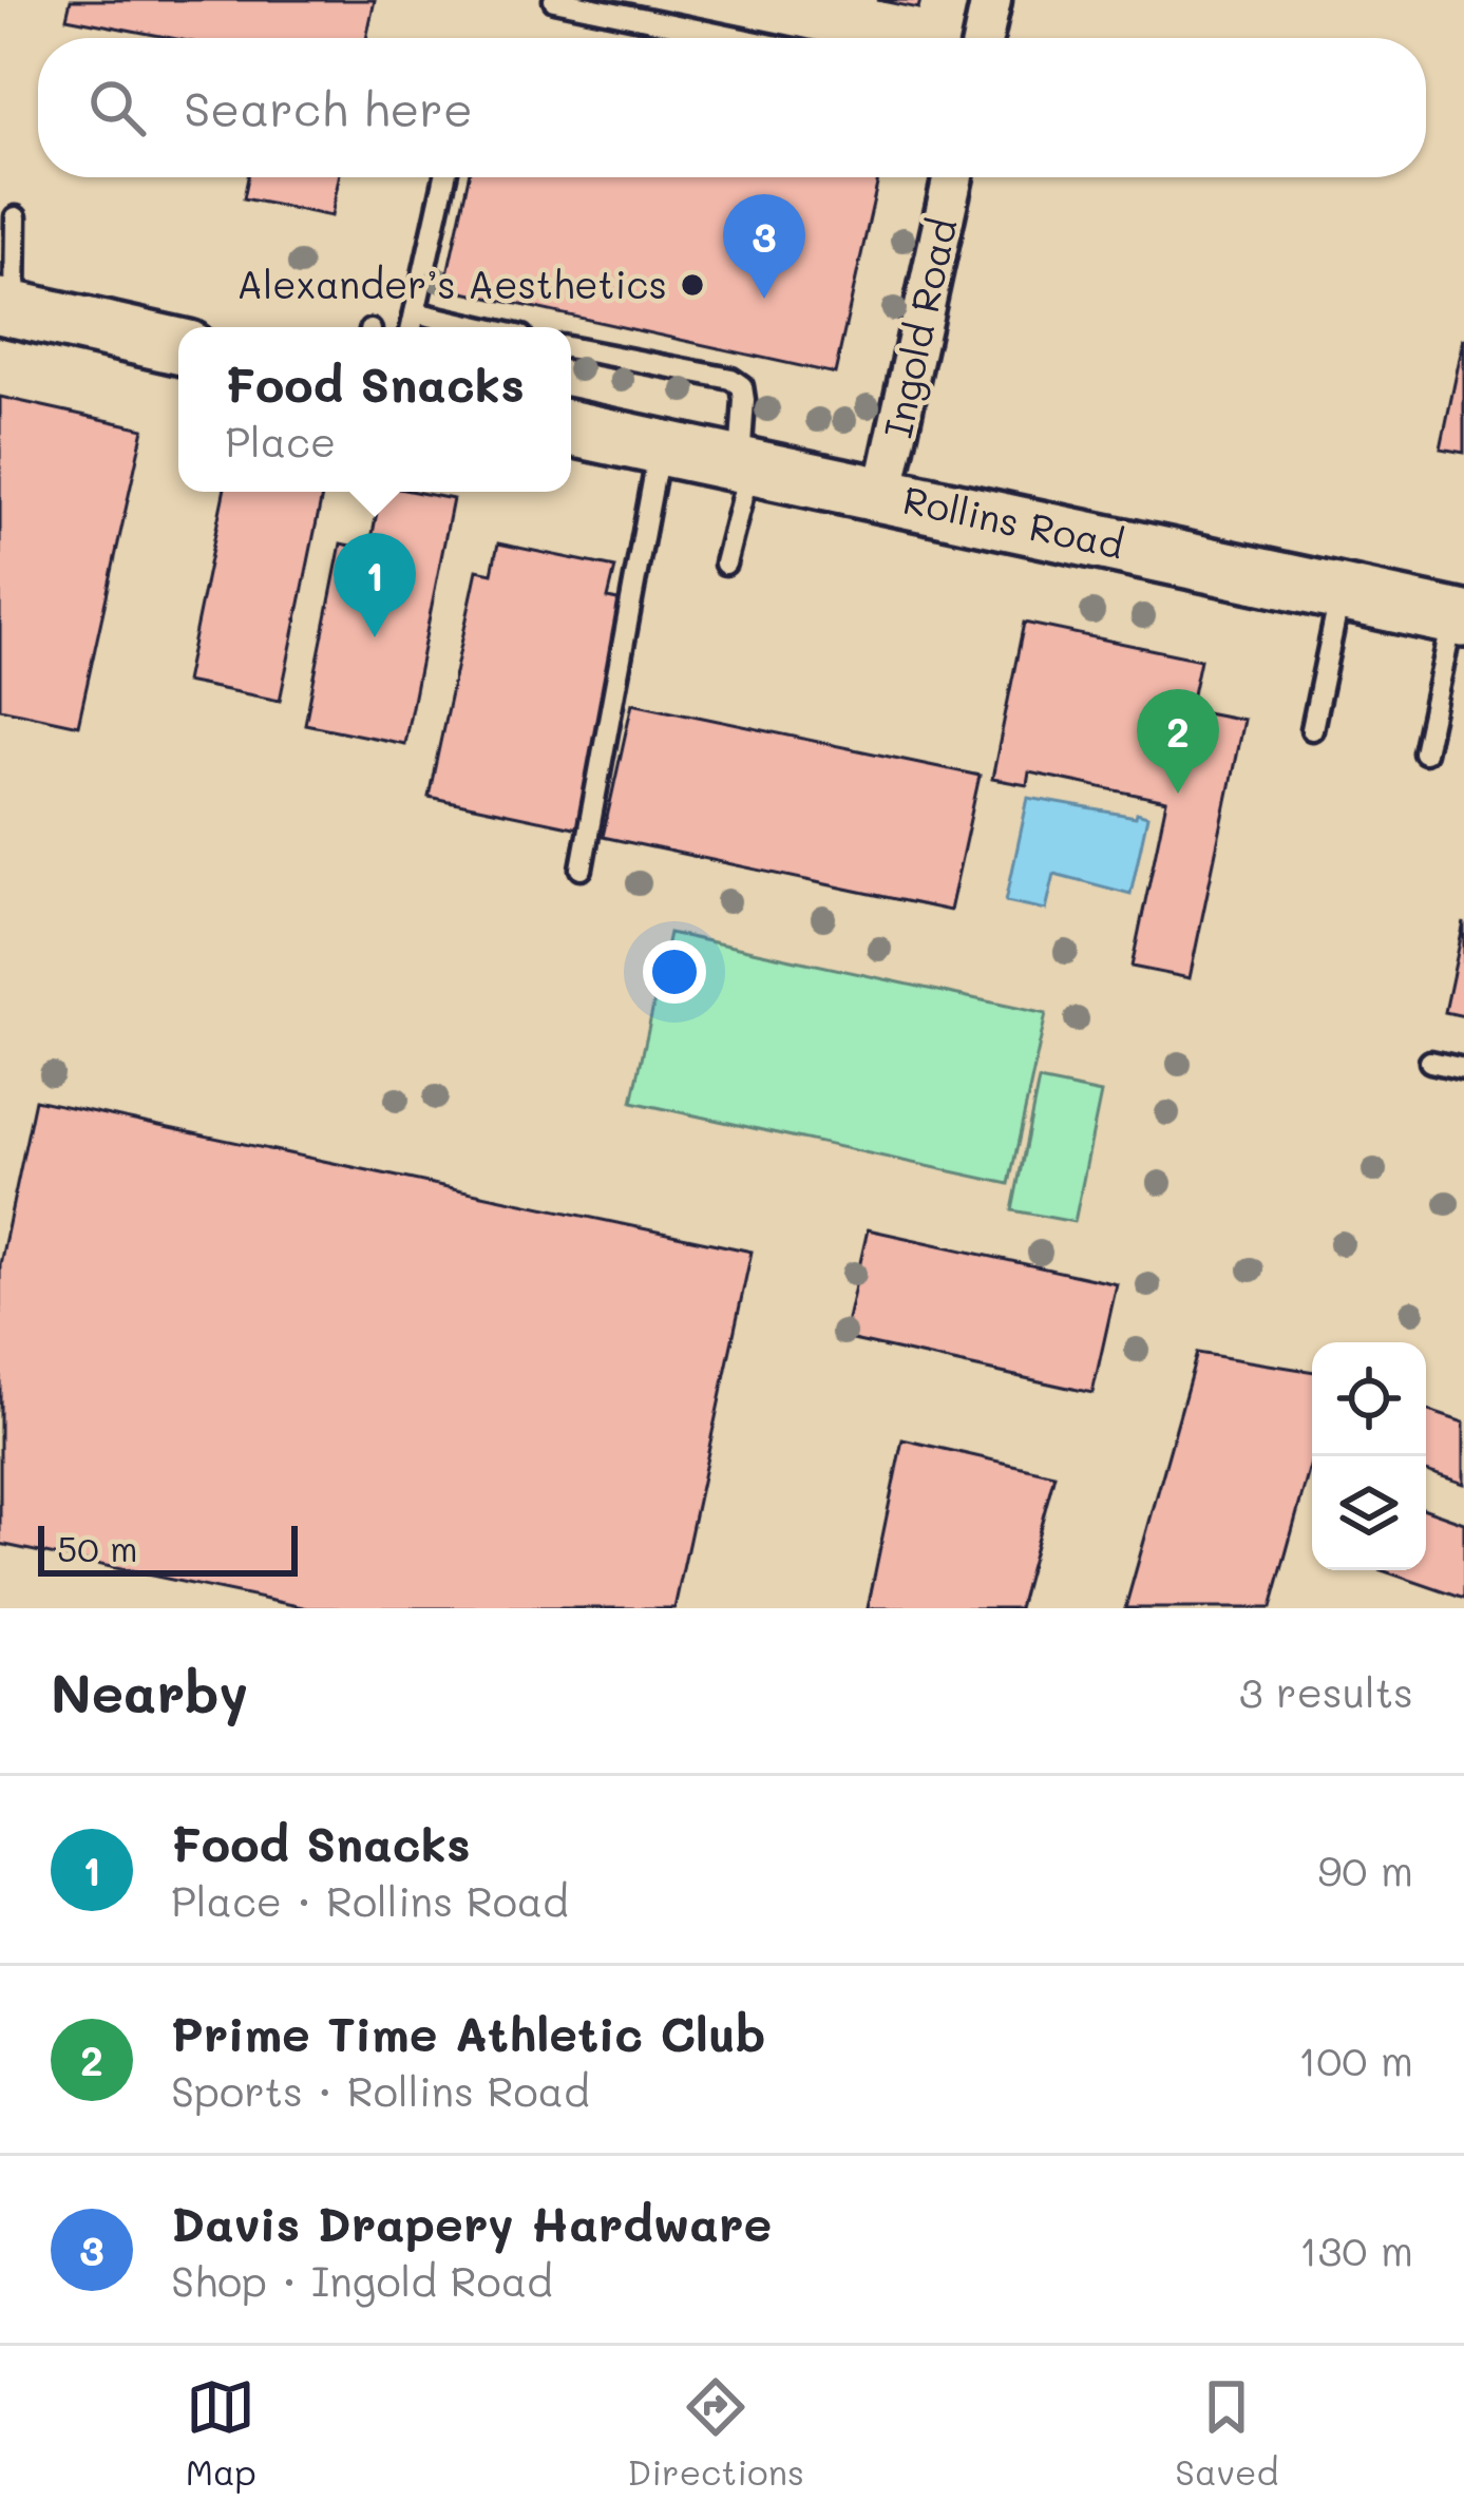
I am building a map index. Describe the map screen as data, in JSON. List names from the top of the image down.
{
  "streets": {
    "main road": ["Rollins Road"],
    "street": ["Ingold Road"]
  },
  "crossings": [
    ["Ingold Road", "Rollins Road"]
  ],
  "places": ["Alexander’s Aesthetics"],
  "scale_bar": "50 m",
  "page": {
    "search": "Search here",
    "pins": ["3", "1", "2"],
    "popup": ["Food Snacks", "Place"],
    "scale": "50 m",
    "heading": ["Nearby", "3 results"],
    "list": [
      {
        "mark": "1",
        "name": "Food Snacks",
        "note": "Place · Rollins Road",
        "value": "90 m"
      },
      {
        "mark": "2",
        "name": "Prime Time Athletic Club",
        "note": "Sports · Rollins Road",
        "value": "100 m"
      },
      {
        "mark": "3",
        "name": "Davis Drapery Hardware",
        "note": "Shop · Ingold Road",
        "value": "130 m"
      }
    ],
    "nav": ["Map", "Directions", "Saved"]
  }
}
